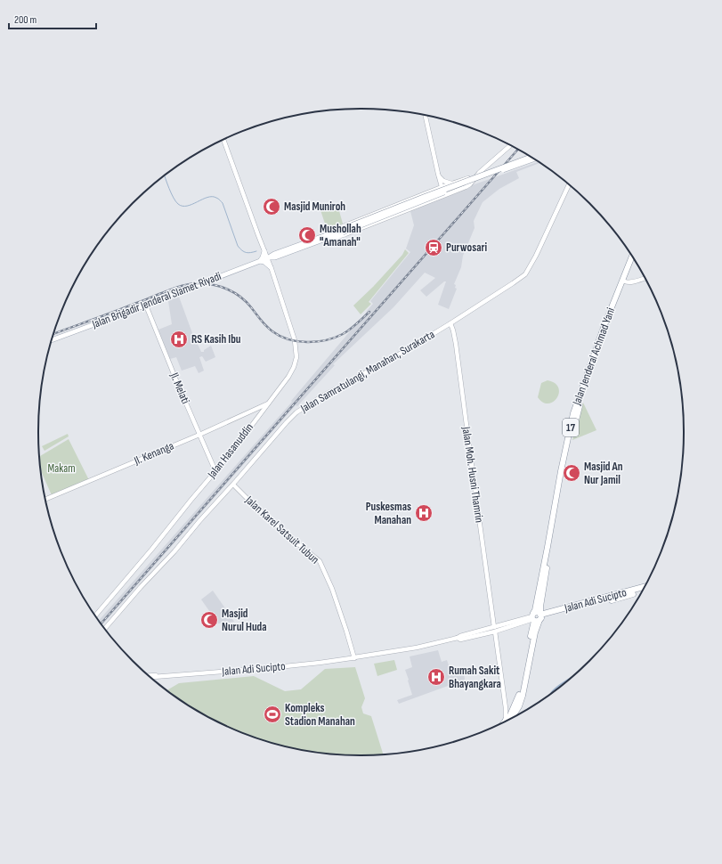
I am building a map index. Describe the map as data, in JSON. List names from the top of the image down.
{
  "streets": {
    "highway": ["Jalan Jenderal Achmad Yani", "17", "Jalan Adi Sucipto"],
    "main road": [
      "Jalan Brigadir Jenderal Slamet Riyadi",
      "Jalan Samratulangi, Manahan, Surakarta",
      "Jl. Melati",
      "Jalan Hasanuddin",
      "Jl. Kenanga",
      "Jalan Moh. Husni Thamrin",
      "Jalan Karel Satsuit Tubun"
    ]
  },
  "crossings": [
    ["Jalan Brigadir Jenderal Slamet Riyadi", "Jl. Melati"],
    ["Jalan Brigadir Jenderal Slamet Riyadi", "Jalan Hasanuddin"],
    ["Jalan Jenderal Achmad Yani", "Jalan Adi Sucipto"],
    ["Jalan Samratulangi, Manahan, Surakarta", "Jalan Moh. Husni Thamrin"],
    ["Jalan Samratulangi, Manahan, Surakarta", "Jalan Karel Satsuit Tubun"],
    ["Jl. Melati", "Jalan Hasanuddin"],
    ["Jl. Melati", "Jl. Kenanga"],
    ["Jalan Hasanuddin", "Jl. Kenanga"],
    ["Jalan Moh. Husni Thamrin", "Jalan Adi Sucipto"],
    ["Jalan Karel Satsuit Tubun", "Jalan Adi Sucipto"]
  ],
  "parks": ["Makam"],
  "places": {
    "mosque": [
      "Masjid Muniroh",
      "Mushollah \"Amanah\"",
      "Masjid An Nur Jamil",
      "Masjid Nurul Huda"
    ],
    "station": ["Purwosari"],
    "hospital": ["RS Kasih Ibu", "Puskesmas Manahan", "Rumah Sakit Bhayangkara"],
    "sports": ["Kompleks Stadion Manahan"]
  },
  "scale_bar": "200 m"
}
